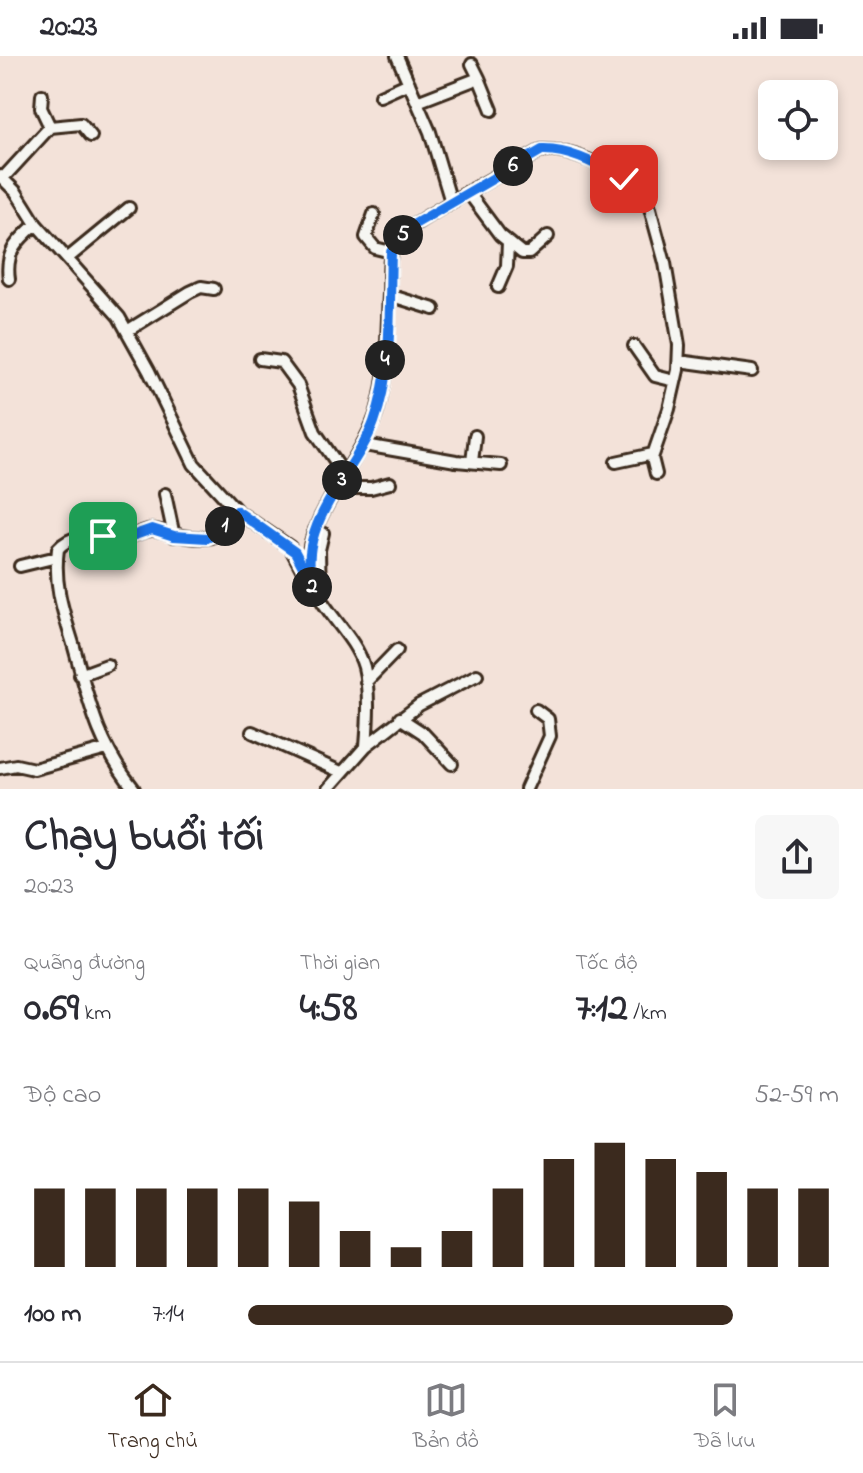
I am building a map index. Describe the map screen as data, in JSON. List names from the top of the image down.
{
  "page": {
    "status": "20:23",
    "pins": [
      "6",
      "5",
      "4",
      "3",
      "1",
      "2"
    ],
    "heading": ["Chạy buổi tối", "20:23"],
    "stats": [
      ["Quãng đường", "0.69 km"],
      ["Thời gian", "4:58"],
      ["Tốc độ", "7:12 /km"]
    ],
    "chart": ["Độ cao", "52–59 m"],
    "list": [
      {
        "name": "100 m",
        "note": "7:14"
      }
    ],
    "tabs": ["Trang chủ", "Bản đồ", "Đã lưu"]
  }
}
